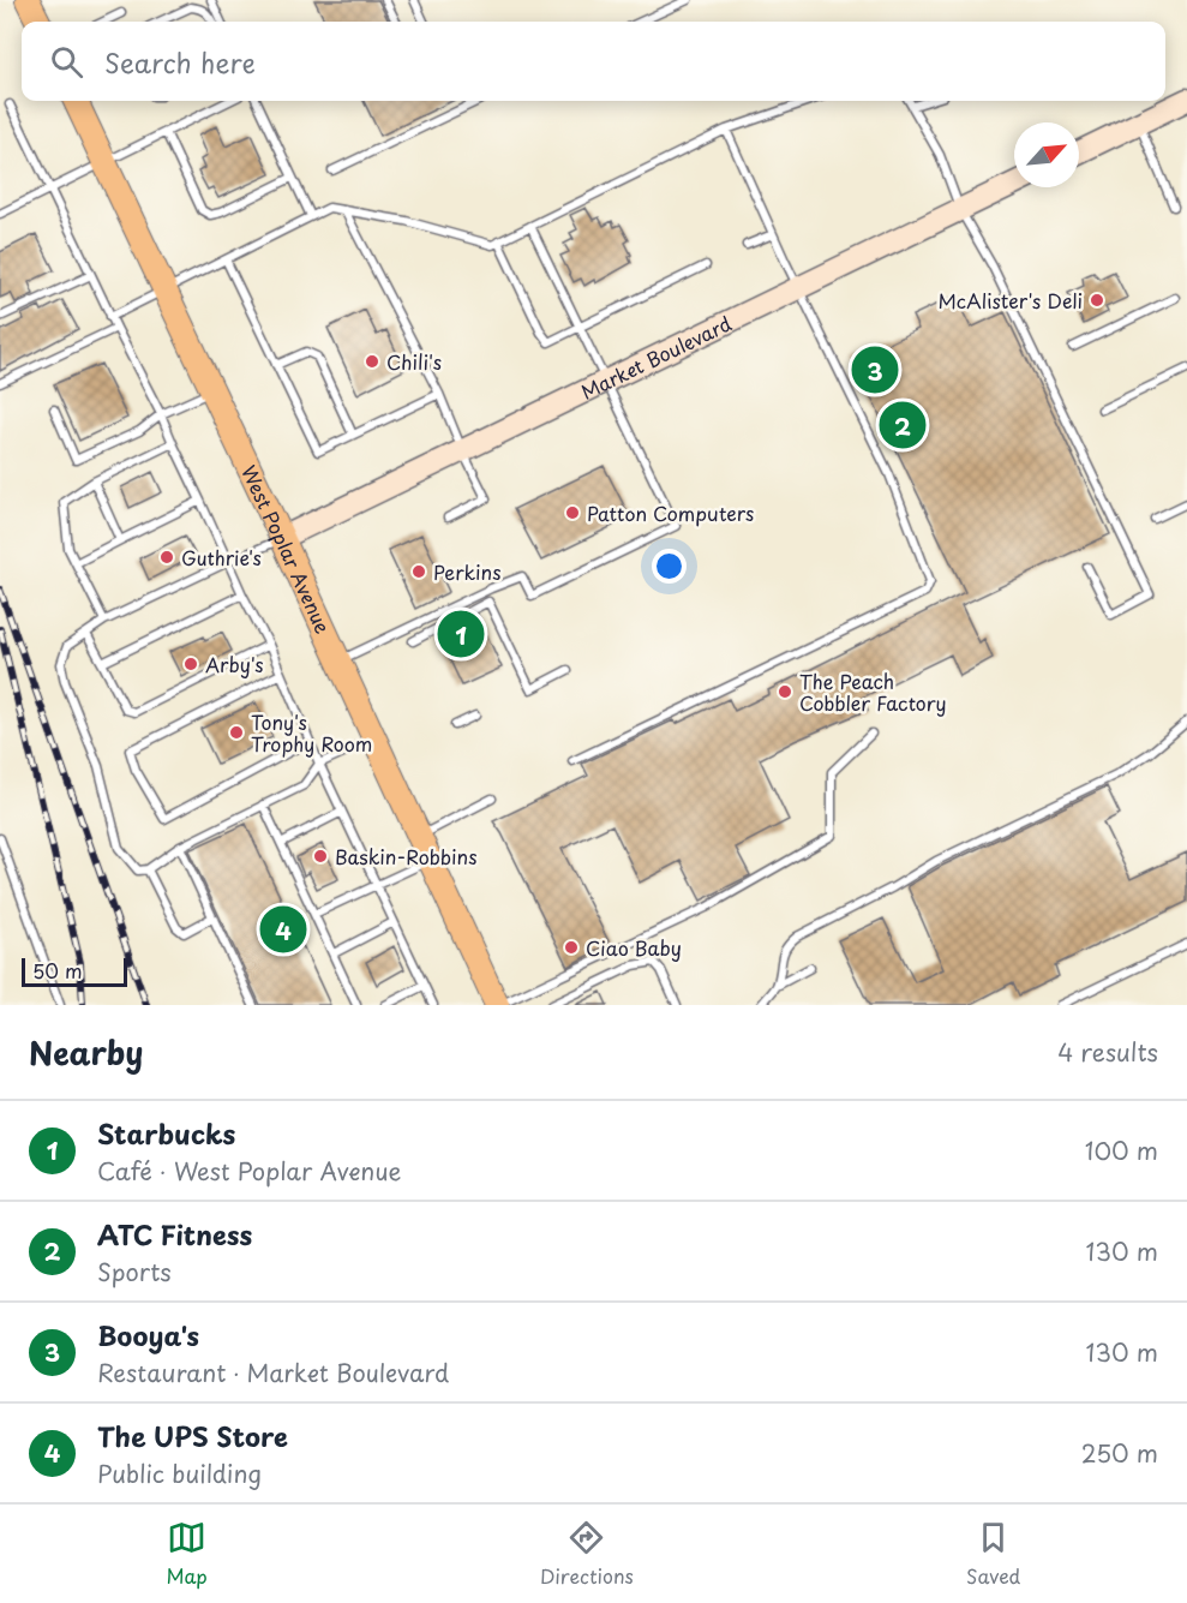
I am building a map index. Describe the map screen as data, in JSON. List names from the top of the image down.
{
  "streets": {
    "main road": ["West Poplar Avenue"],
    "street": ["Market Boulevard"]
  },
  "crossings": [
    ["Market Boulevard", "West Poplar Avenue"]
  ],
  "places": [
    "McAlister's Deli",
    "Chili's",
    "Patton Computers",
    "Guthrie's",
    "Perkins",
    "Arby's",
    "The Peach Cobbler Factory",
    "Tony's Trophy Room",
    "Baskin-Robbins",
    "Ciao Baby"
  ],
  "scale_bar": "50 m",
  "north": "top right",
  "page": {
    "search": "Search here",
    "pins": [
      "3",
      "2",
      "1",
      "4"
    ],
    "scale": "50 m",
    "heading": ["Nearby", "4 results"],
    "list": [
      {
        "mark": "1",
        "name": "Starbucks",
        "note": "Café · West Poplar Avenue",
        "value": "100 m"
      },
      {
        "mark": "2",
        "name": "ATC Fitness",
        "note": "Sports",
        "value": "130 m"
      },
      {
        "mark": "3",
        "name": "Booya's",
        "note": "Restaurant · Market Boulevard",
        "value": "130 m"
      },
      {
        "mark": "4",
        "name": "The UPS Store",
        "note": "Public building",
        "value": "250 m"
      }
    ],
    "nav": ["Map", "Directions", "Saved"]
  }
}
